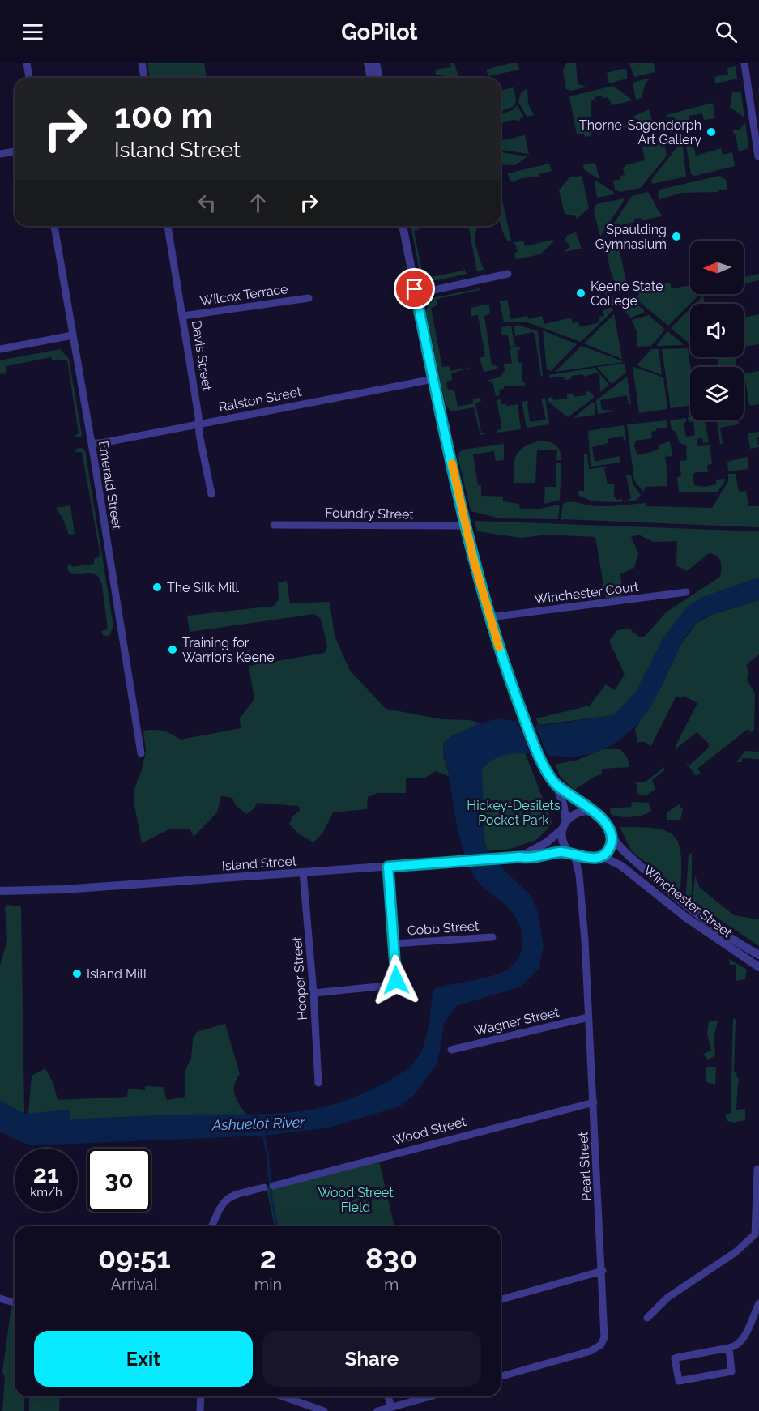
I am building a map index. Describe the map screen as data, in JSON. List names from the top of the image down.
{
  "streets": {
    "street": [
      "Wilcox Terrace",
      "Davis Street",
      "Ralston Street",
      "Emerald Street",
      "Foundry Street",
      "Winchester Court",
      "Island Street",
      "Winchester Street",
      "Cobb Street",
      "Hooper Street",
      "Wagner Street",
      "Wood Street",
      "Pearl Street"
    ]
  },
  "crossings": [
    ["Wilcox Terrace", "Davis Street"],
    ["Davis Street", "Ralston Street"],
    ["Ralston Street", "Emerald Street"],
    ["Island Street", "Winchester Street"],
    ["Island Street", "Hooper Street"],
    ["Island Street", "Pearl Street"],
    ["Winchester Street", "Pearl Street"],
    ["Wagner Street", "Pearl Street"],
    ["Wood Street", "Pearl Street"]
  ],
  "water": ["Ashuelot River"],
  "parks": ["Hickey-Desilets Pocket Park", "Wood Street Field"],
  "places": [
    "Thorne-Sagendorph Art Gallery",
    "Spaulding Gymnasium",
    "Keene State College",
    "The Silk Mill",
    "Training for Warriors Keene",
    "Island Mill"
  ],
  "north": "left",
  "page": {
    "header": "GoPilot",
    "turn": ["100 m", "Island Street"],
    "speed": "21 km/h",
    "limit": "30",
    "eta": [
      "09:51",
      "Arrival",
      "2",
      "min",
      "830",
      "m"
    ],
    "buttons": ["Exit", "Share"]
  }
}
